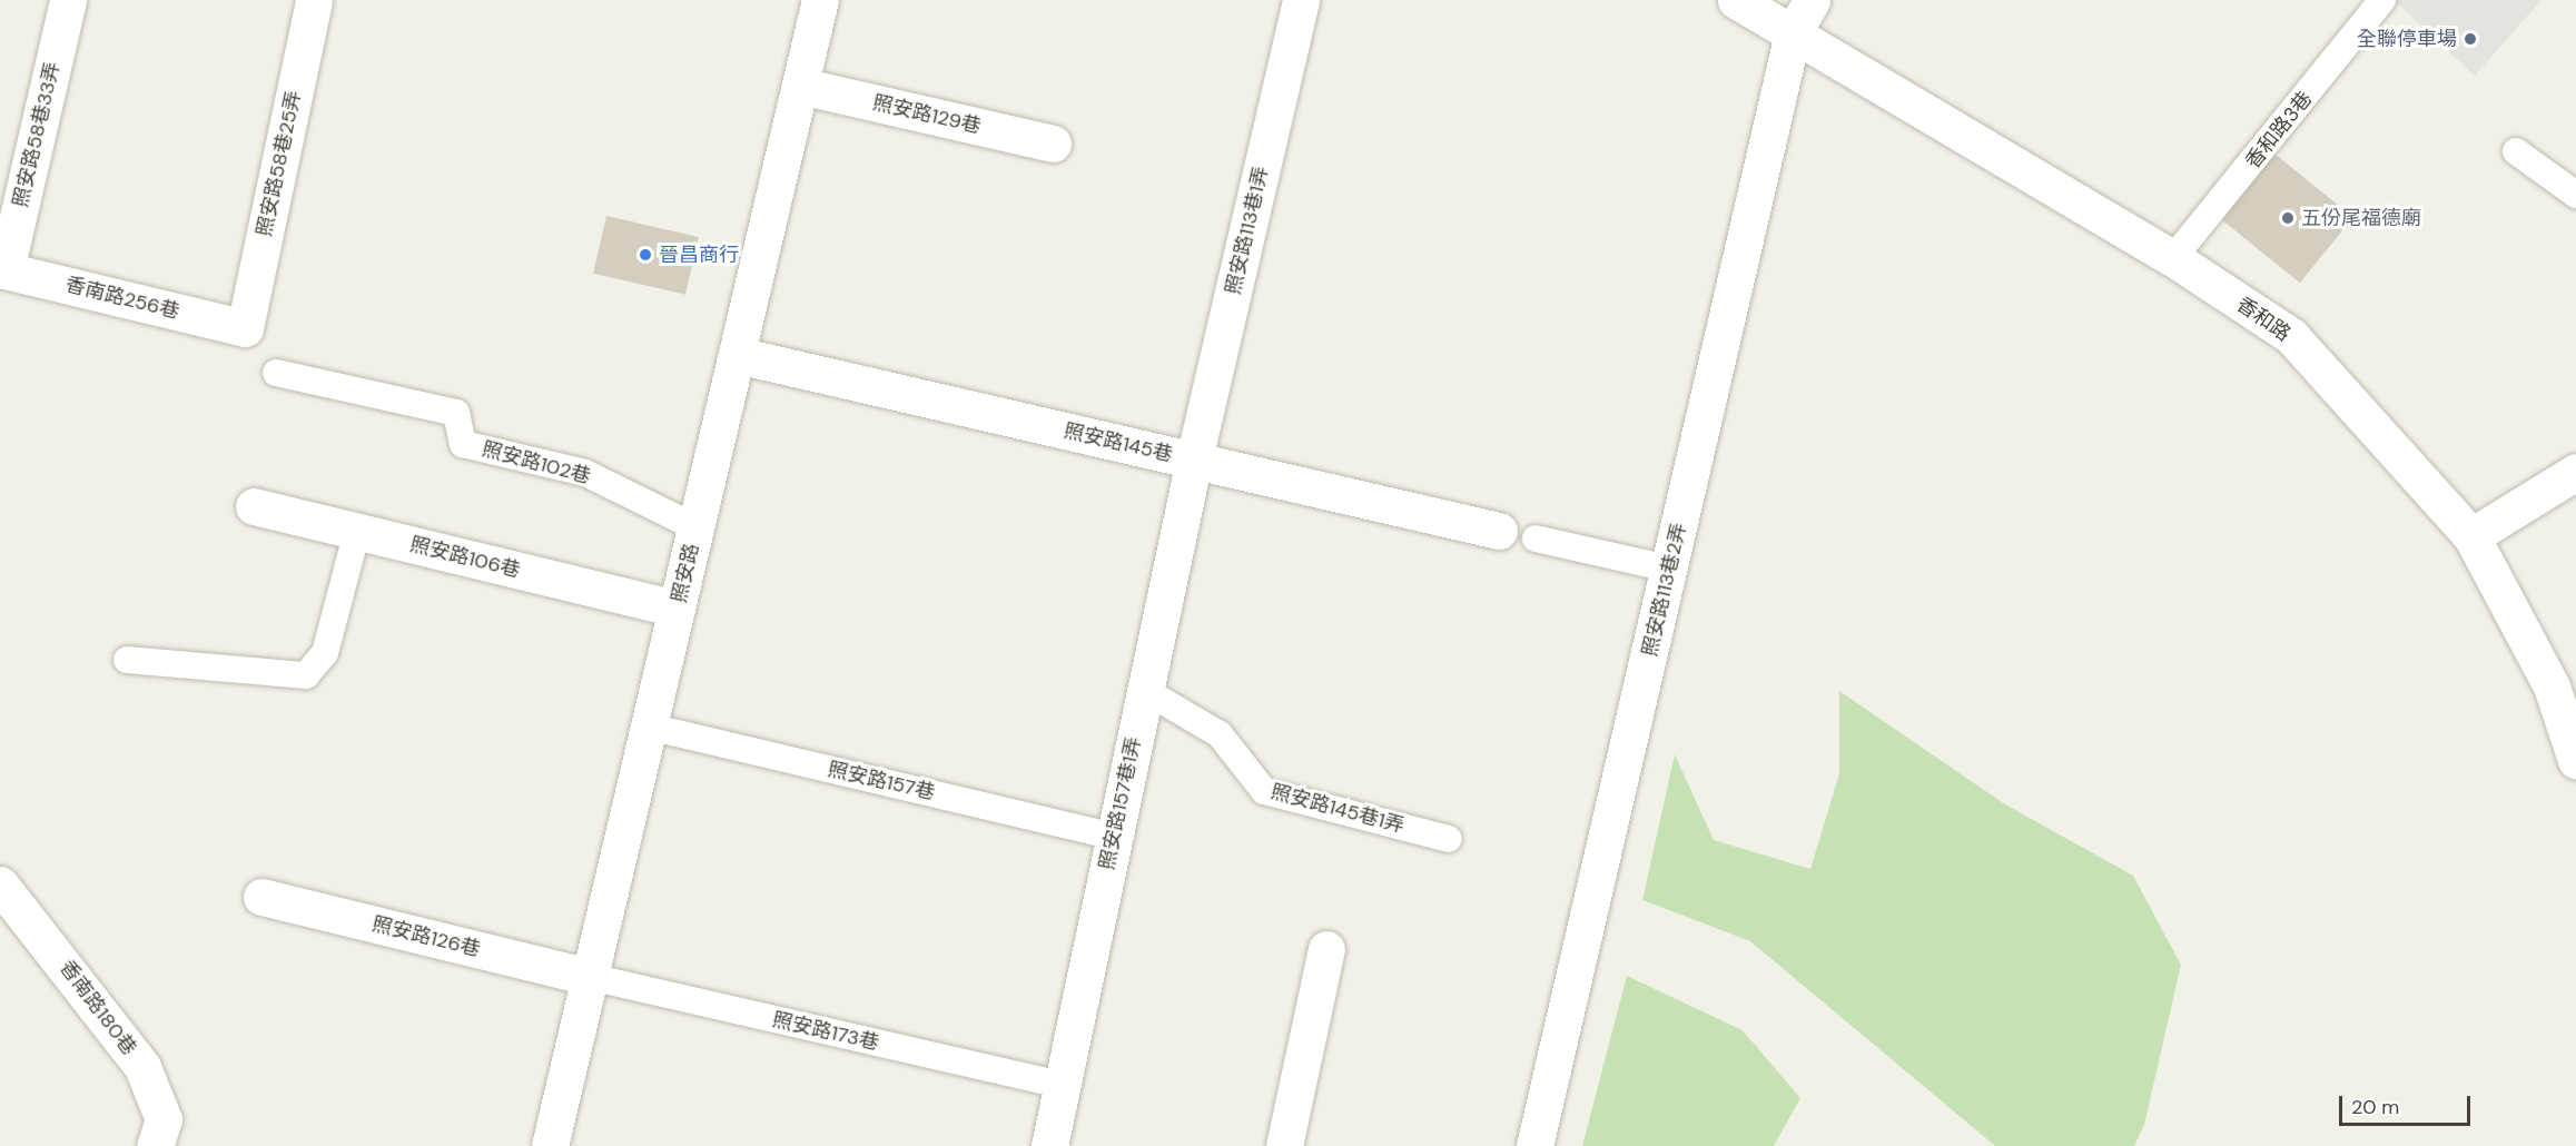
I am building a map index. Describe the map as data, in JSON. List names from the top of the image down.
{
  "streets": {
    "street": [
      "照安路129巷",
      "照安路58巷33弄",
      "照安路58巷25弄",
      "照安路113巷1弄",
      "香南路256巷",
      "香和路",
      "照安路145巷",
      "照安路106巷",
      "照安路",
      "照安路113巷2弄",
      "照安路157巷1弄",
      "照安路126巷",
      "香南路180巷"
    ],
    "lane": [
      "香和路3巷",
      "照安路102巷",
      "照安路157巷",
      "照安路145巷1弄",
      "照安路173巷"
    ]
  },
  "crossings": [
    ["照安路129巷", "照安路"],
    ["香和路3巷", "香和路"],
    ["照安路58巷33弄", "香南路256巷"],
    ["照安路58巷25弄", "香南路256巷"],
    ["照安路113巷1弄", "照安路145巷"],
    ["照安路113巷1弄", "照安路157巷1弄"],
    ["香和路", "照安路113巷2弄"],
    ["照安路145巷", "照安路"],
    ["照安路145巷", "照安路157巷1弄"],
    ["照安路102巷", "照安路"],
    ["照安路106巷", "照安路"],
    ["照安路", "照安路157巷"],
    ["照安路", "照安路126巷"],
    ["照安路", "照安路173巷"],
    ["照安路157巷", "照安路157巷1弄"],
    ["照安路157巷1弄", "照安路145巷1弄"],
    ["照安路157巷1弄", "照安路173巷"],
    ["照安路126巷", "照安路173巷"]
  ],
  "places": ["全聯停車場", "五份尾福德廟", "晉昌商行"],
  "scale_bar": "20 m"
}
